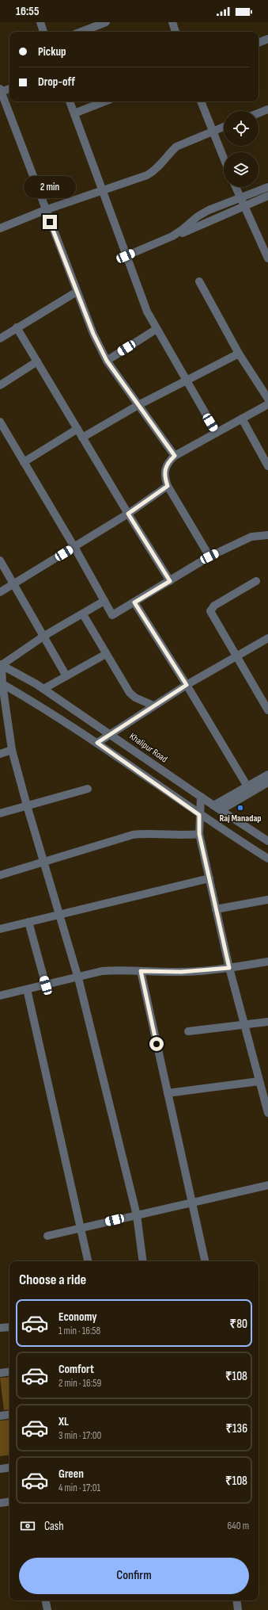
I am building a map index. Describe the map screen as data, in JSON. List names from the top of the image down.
{
  "streets": {
    "street": ["Khalipur Road"]
  },
  "places": ["Raj Manadap"],
  "page": {
    "status": "16:55",
    "banner": ["Pickup", "Drop-off"],
    "bubble": "2 min",
    "heading": "Choose a ride",
    "list": [
      {
        "name": "Economy",
        "note": "1 min · 16:58",
        "value": "₹80"
      },
      {
        "name": "Comfort",
        "note": "2 min · 16:59",
        "value": "₹108"
      },
      {
        "name": "XL",
        "note": "3 min · 17:00",
        "value": "₹136"
      },
      {
        "name": "Green",
        "note": "4 min · 17:01",
        "value": "₹108"
      }
    ],
    "pay": ["Cash", "640 m"],
    "buttons": "Confirm"
  }
}
